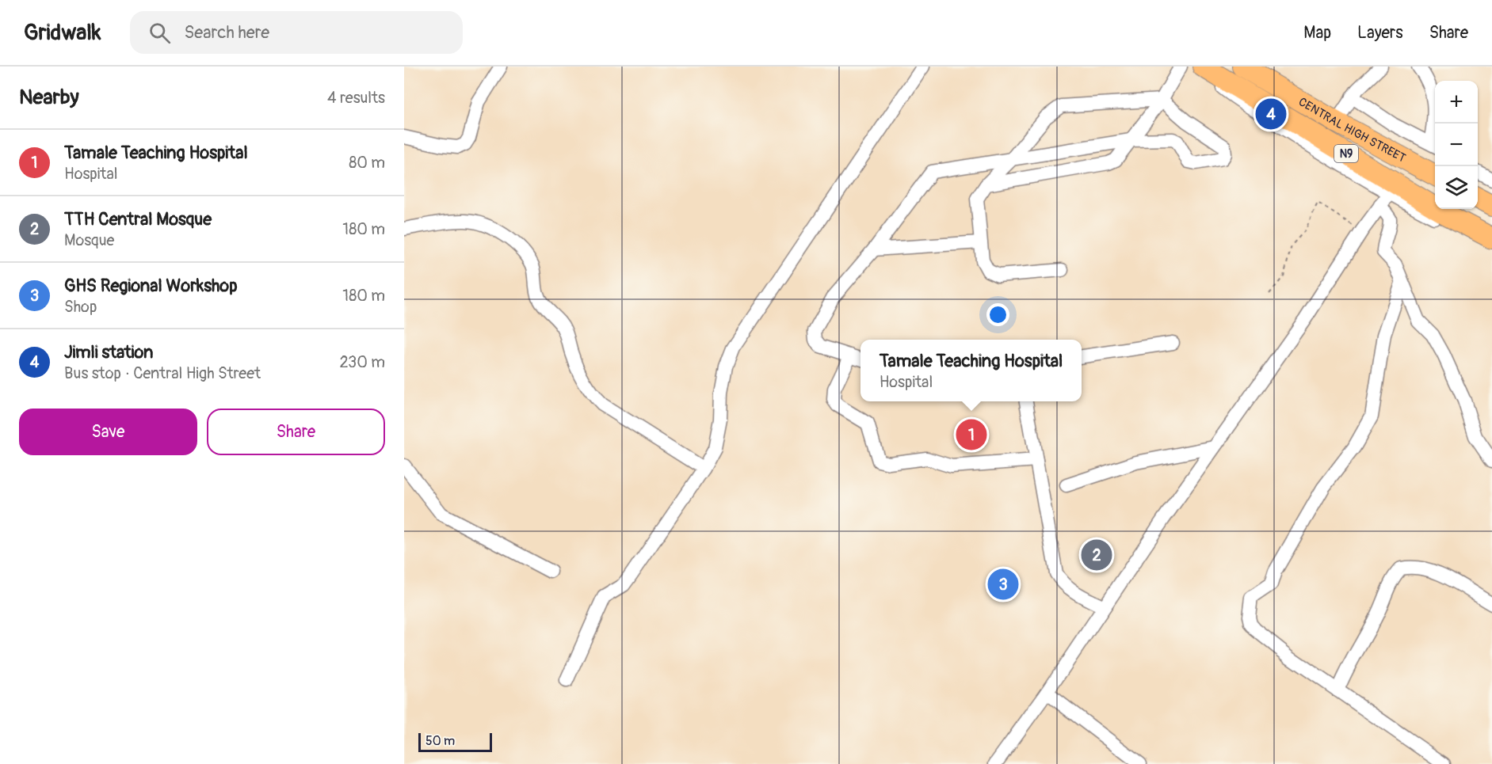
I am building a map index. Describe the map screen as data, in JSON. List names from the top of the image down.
{
  "streets": {
    "highway": ["CENTRAL HIGH STREET", "N9"]
  },
  "scale_bar": "50 m",
  "page": {
    "header": "Gridwalk",
    "search": "Search here",
    "nav": ["Map", "Layers", "Share"],
    "heading": ["Nearby", "4 results"],
    "map_buttons": ["+", "−"],
    "pins": [
      "4",
      "1",
      "2",
      "3"
    ],
    "list": [
      {
        "mark": "1",
        "name": "Tamale Teaching Hospital",
        "note": "Hospital",
        "value": "80 m"
      },
      {
        "mark": "2",
        "name": "TTH Central Mosque",
        "note": "Mosque",
        "value": "180 m"
      },
      {
        "mark": "3",
        "name": "GHS Regional Workshop",
        "note": "Shop",
        "value": "180 m"
      },
      {
        "mark": "4",
        "name": "Jimli station",
        "note": "Bus stop · Central High Street",
        "value": "230 m"
      }
    ],
    "popup": ["Tamale Teaching Hospital", "Hospital"],
    "buttons": ["Save", "Share"],
    "scale": "50 m"
  }
}
